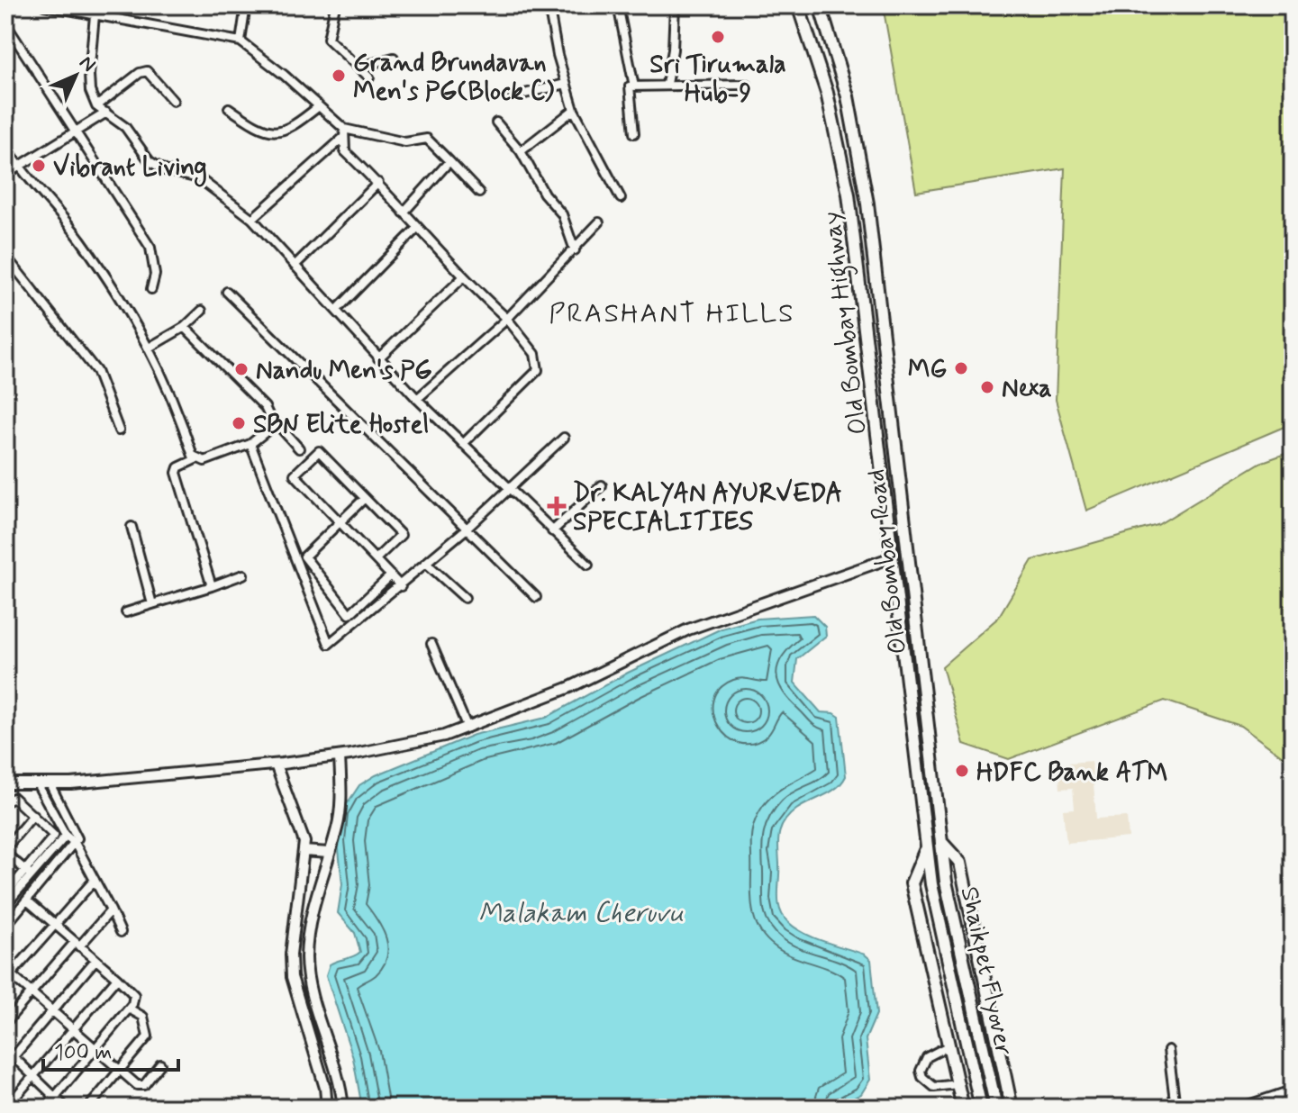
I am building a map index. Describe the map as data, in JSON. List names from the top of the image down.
{
  "streets": {
    "main road": ["Old Bombay Highway", "Old Bombay Road", "Shaikpet Flyover"]
  },
  "crossings": [
    ["Old Bombay Highway", "Shaikpet Flyover"],
    ["Old Bombay Road", "Shaikpet Flyover"]
  ],
  "districts": ["PRASHANT HILLS"],
  "water": ["Malakam Cheruvu"],
  "places": {
    "other": [
      "Sri Tirumala Hub-9",
      "Grand Brundavan Men's PG(Block C)",
      "Vibrant Living",
      "MG",
      "Nandu Men's PG",
      "Nexa",
      "SBN Elite Hostel",
      "HDFC Bank ATM"
    ],
    "health": ["Dr. KALYAN AYURVEDA SPECIALITIES"]
  },
  "scale_bar": "100 m",
  "north": "top right"
}
